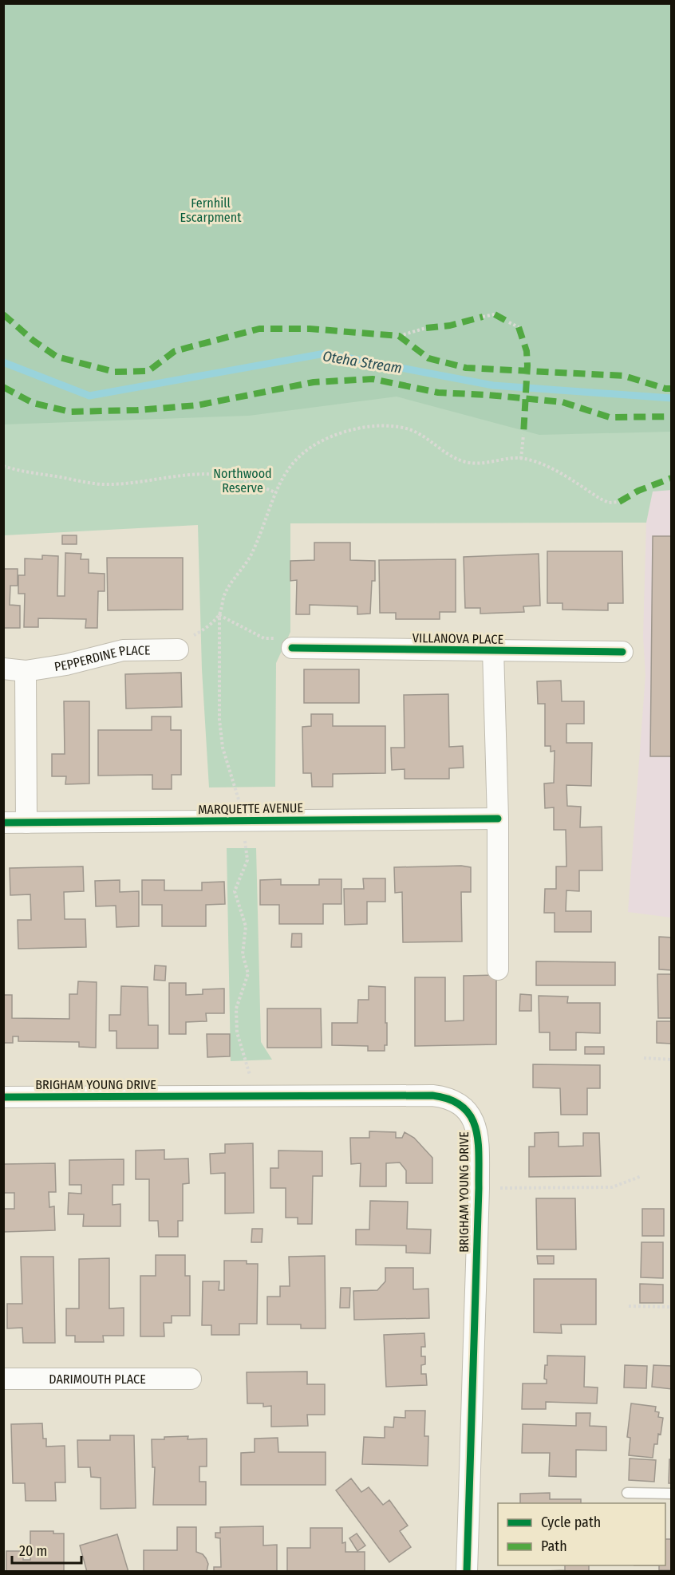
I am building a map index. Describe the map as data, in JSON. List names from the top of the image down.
{
  "streets": {
    "street": [
      "VILLANOVA PLACE",
      "PEPPERDINE PLACE",
      "MARQUETTE AVENUE",
      "BRIGHAM YOUNG DRIVE",
      "DARIMOUTH PLACE"
    ]
  },
  "crossings": [
    ["VILLANOVA PLACE", "MARQUETTE AVENUE"]
  ],
  "water": ["Oteha Stream"],
  "parks": ["Fernhill Escarpment", "Northwood Reserve"],
  "legend": ["Cycle path", "Path"],
  "scale_bar": "20 m"
}
